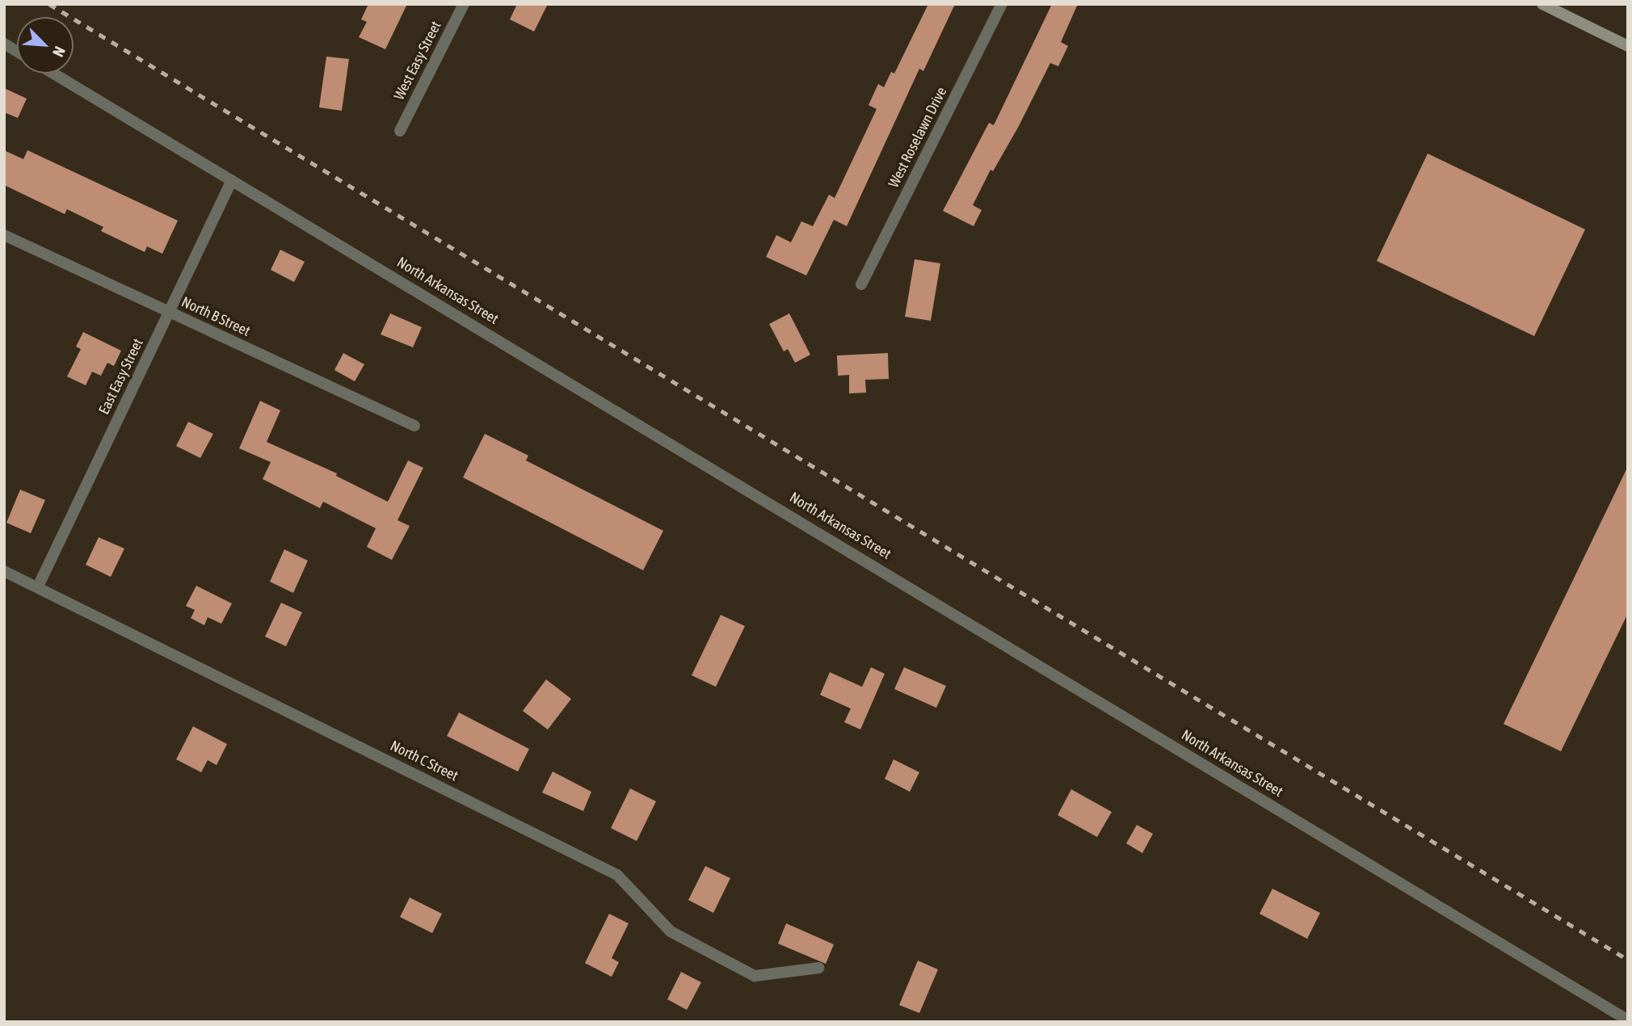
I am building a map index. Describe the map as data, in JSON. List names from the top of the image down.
{
  "streets": {
    "street": [
      "West Easy Street",
      "West Roselawn Drive",
      "North Arkansas Street",
      "North B Street",
      "East Easy Street",
      "North C Street"
    ]
  },
  "crossings": [
    ["North Arkansas Street", "East Easy Street"],
    ["North B Street", "East Easy Street"],
    ["East Easy Street", "North C Street"]
  ],
  "north": "bottom right"
}
